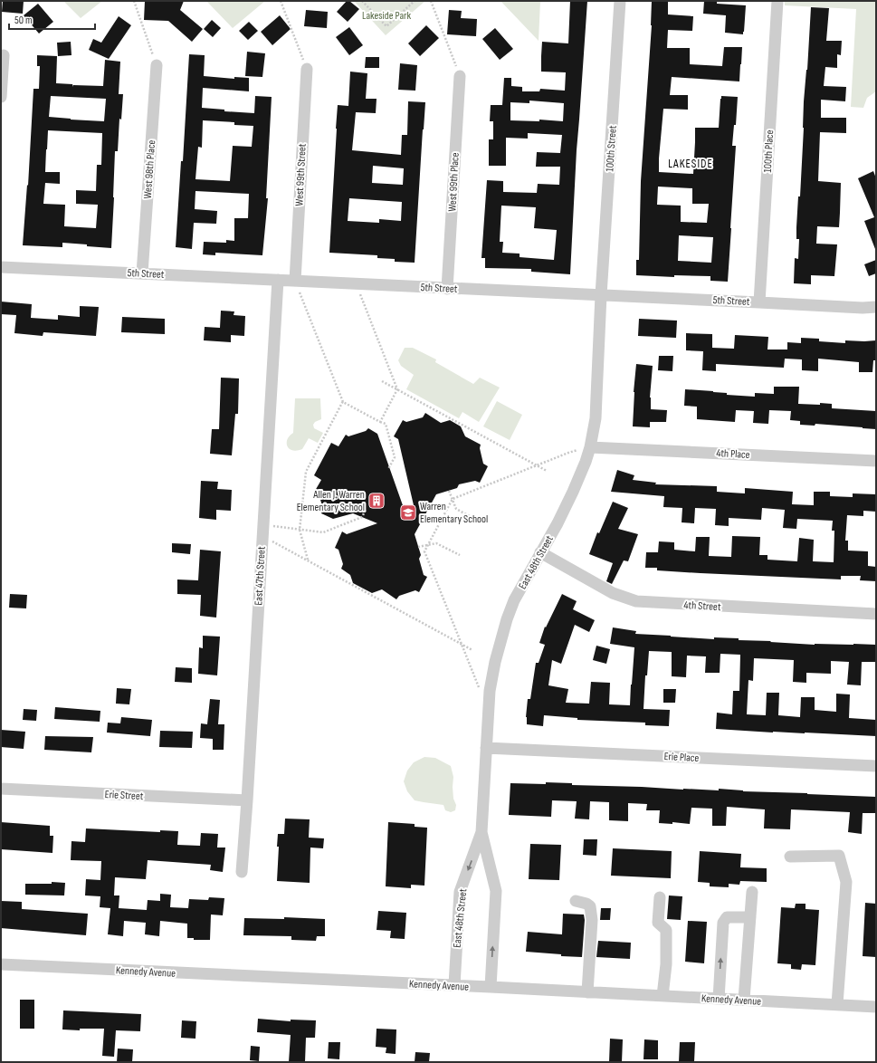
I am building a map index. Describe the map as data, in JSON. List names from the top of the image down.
{
  "streets": {
    "street": [
      "100th Street",
      "100th Place",
      "West 98th Place",
      "West 99th Street",
      "West 99th Place",
      "5th Street",
      "4th Place",
      "East 48th Street",
      "East 47th Street",
      "4th Street",
      "Erie Place",
      "Erie Street",
      "Kennedy Avenue"
    ]
  },
  "crossings": [
    ["100th Street", "5th Street"],
    ["100th Street", "East 48th Street"],
    ["100th Place", "5th Street"],
    ["West 98th Place", "5th Street"],
    ["West 99th Street", "5th Street"],
    ["West 99th Place", "5th Street"],
    ["5th Street", "East 48th Street"],
    ["5th Street", "East 47th Street"],
    ["4th Place", "East 48th Street"],
    ["East 48th Street", "4th Street"],
    ["East 48th Street", "Erie Place"],
    ["East 48th Street", "Kennedy Avenue"],
    ["East 47th Street", "Erie Street"]
  ],
  "districts": ["LAKESIDE"],
  "parks": ["Lakeside Park"],
  "places": {
    "building": ["Allen J. Warren Elementary School"],
    "school or university": ["Warren Elementary School"]
  },
  "scale_bar": "50 m"
}
